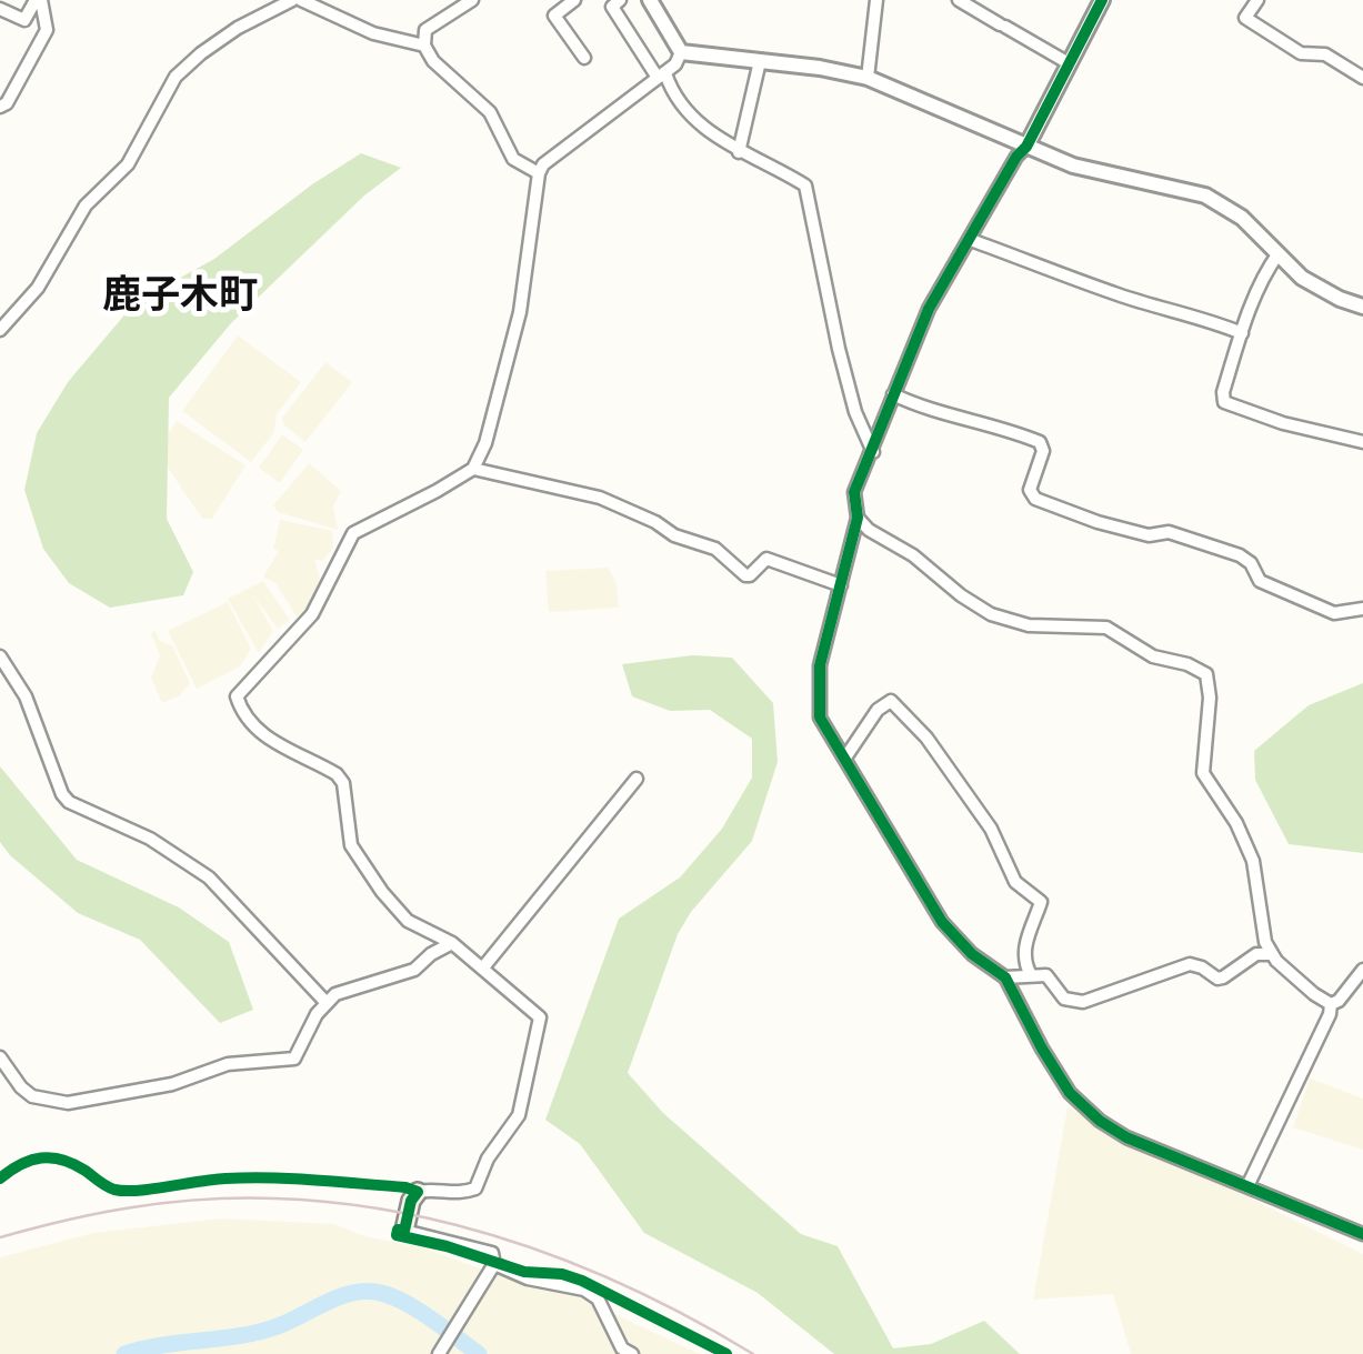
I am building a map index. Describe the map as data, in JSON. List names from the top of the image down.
{
  "districts": ["鹿子木町"]
}
